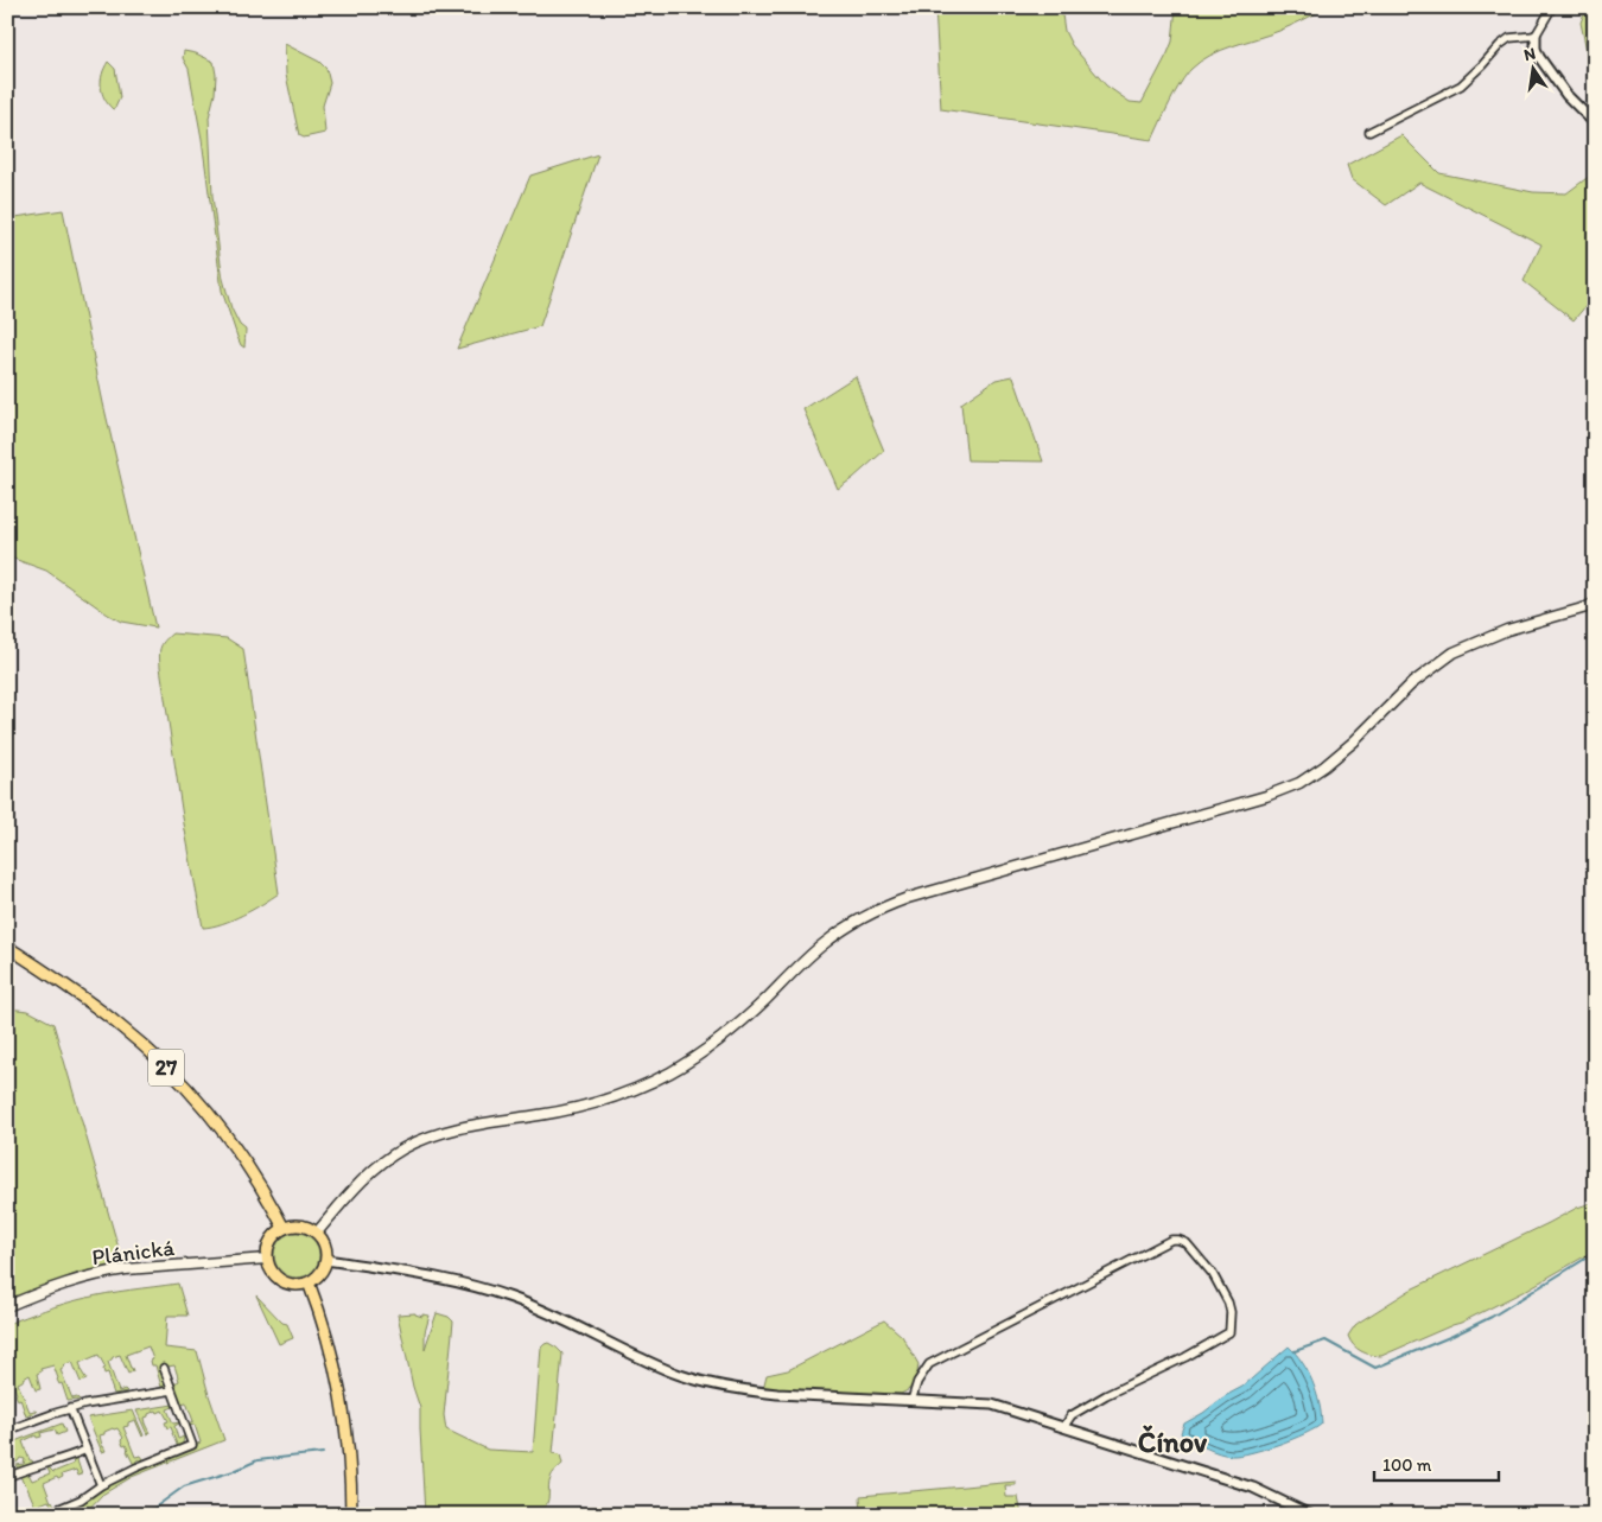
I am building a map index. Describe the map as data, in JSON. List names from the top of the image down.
{
  "streets": {
    "main road": ["27", "Plánická"]
  },
  "crossings": [
    ["27", "Plánická"]
  ],
  "districts": ["Čínov"],
  "scale_bar": "100 m",
  "north": "top"
}
